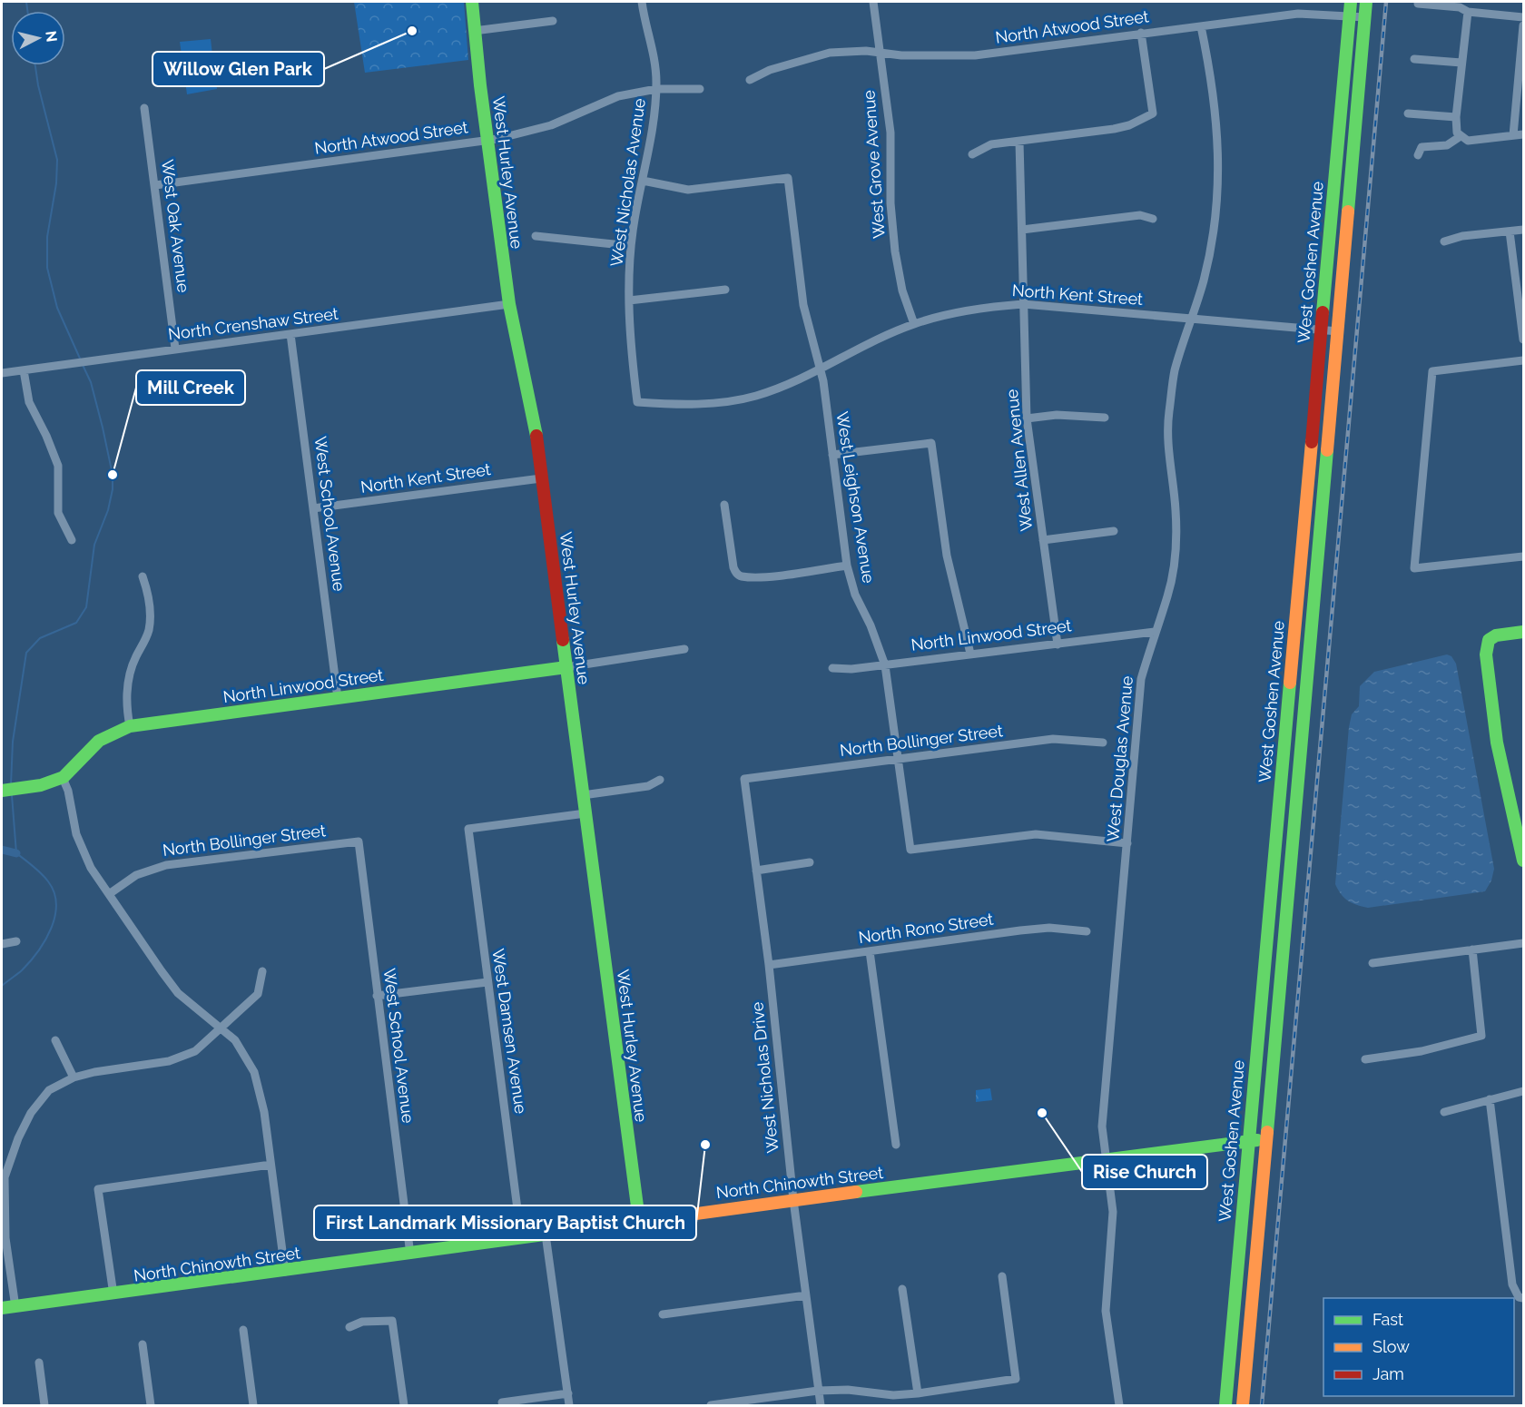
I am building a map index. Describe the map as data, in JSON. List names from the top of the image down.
{
  "streets": {
    "street": [
      "North Atwood Street",
      "West Grove Avenue",
      "West Hurley Avenue",
      "West Nicholas Avenue",
      "West Oak Avenue",
      "West Goshen Avenue",
      "North Kent Street",
      "North Crenshaw Street",
      "West Allen Avenue",
      "West Leighson Avenue",
      "West School Avenue",
      "North Linwood Street",
      "North Bollinger Street",
      "West Douglas Avenue",
      "North Rono Street",
      "West Damsen Avenue",
      "West Nicholas Drive",
      "North Chinowth Street"
    ]
  },
  "crossings": [
    ["North Atwood Street", "West Grove Avenue"],
    ["North Atwood Street", "West Hurley Avenue"],
    ["North Atwood Street", "West Nicholas Avenue"],
    ["North Atwood Street", "West Oak Avenue"],
    ["North Atwood Street", "West Goshen Avenue"],
    ["North Atwood Street", "West Douglas Avenue"],
    ["West Grove Avenue", "North Kent Street"],
    ["West Hurley Avenue", "North Kent Street"],
    ["West Hurley Avenue", "North Crenshaw Street"],
    ["West Hurley Avenue", "North Linwood Street"],
    ["West Hurley Avenue", "West Damsen Avenue"],
    ["West Hurley Avenue", "North Chinowth Street"],
    ["West Nicholas Avenue", "North Kent Street"],
    ["West Nicholas Avenue", "West Leighson Avenue"],
    ["West Oak Avenue", "North Crenshaw Street"],
    ["West Goshen Avenue", "North Kent Street"],
    ["West Goshen Avenue", "North Chinowth Street"],
    ["North Kent Street", "West Allen Avenue"],
    ["North Kent Street", "West Leighson Avenue"],
    ["North Kent Street", "West School Avenue"],
    ["North Kent Street", "West Douglas Avenue"],
    ["North Crenshaw Street", "West School Avenue"],
    ["West Allen Avenue", "North Linwood Street"],
    ["West Leighson Avenue", "North Linwood Street"],
    ["West Leighson Avenue", "North Bollinger Street"],
    ["West Leighson Avenue", "West Douglas Avenue"],
    ["West School Avenue", "North Linwood Street"],
    ["West School Avenue", "North Bollinger Street"],
    ["West School Avenue", "North Chinowth Street"],
    ["North Linwood Street", "West Douglas Avenue"],
    ["North Bollinger Street", "West Nicholas Drive"],
    ["West Douglas Avenue", "North Chinowth Street"],
    ["North Rono Street", "West Nicholas Drive"],
    ["West Damsen Avenue", "North Chinowth Street"],
    ["West Nicholas Drive", "North Chinowth Street"]
  ],
  "places": [
    "Willow Glen Park",
    "Mill Creek",
    "Rise Church",
    "First Landmark Missionary Baptist Church"
  ],
  "legend": ["Fast", "Slow", "Jam"],
  "north": "right"
}
